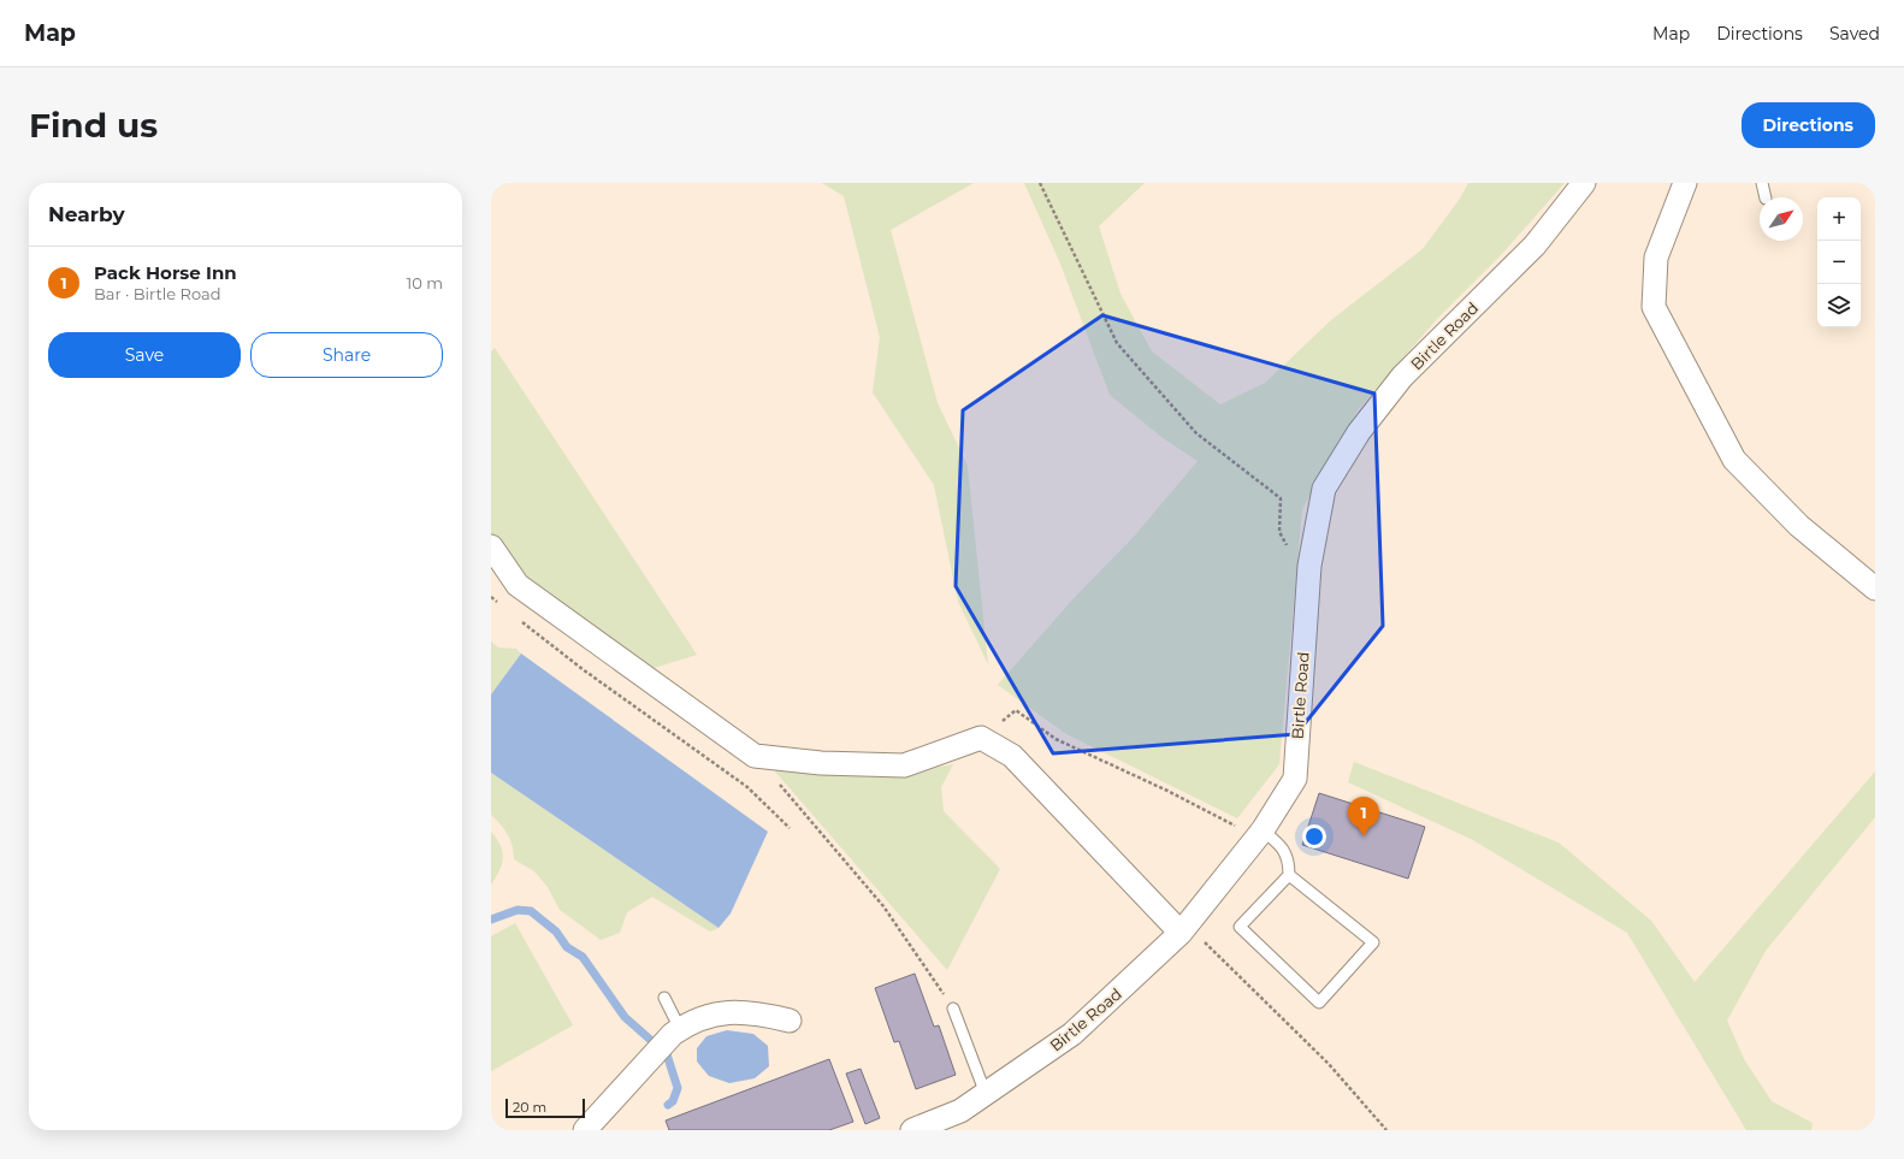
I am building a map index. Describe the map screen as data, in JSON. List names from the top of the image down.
{
  "streets": {
    "street": ["Birtle Road"]
  },
  "scale_bar": "20 m",
  "north": "top right",
  "page": {
    "header": "Map",
    "nav": ["Map", "Directions", "Saved"],
    "buttons": [
      "Directions",
      ["Save", "Share"]
    ],
    "title": "Find us",
    "heading": "Nearby",
    "map_buttons": ["+", "−"],
    "list": [
      {
        "mark": "1",
        "name": "Pack Horse Inn",
        "note": "Bar · Birtle Road",
        "value": "10 m"
      }
    ],
    "pins": "1",
    "scale": "20 m"
  }
}
